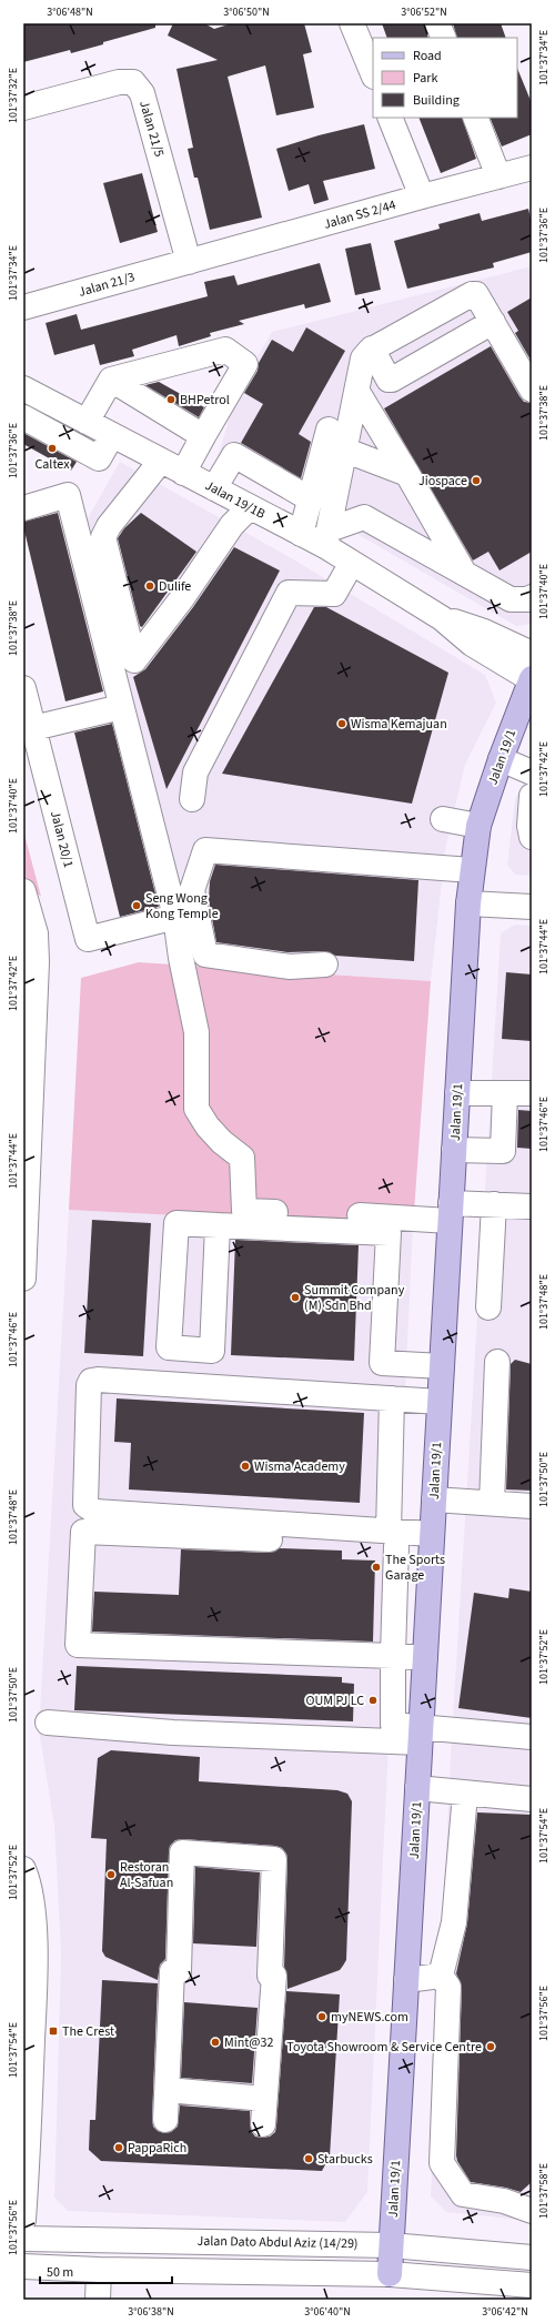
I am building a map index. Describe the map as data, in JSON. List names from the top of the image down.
{
  "streets": {
    "main road": ["Jalan 19/1"],
    "street": [
      "Jalan 21/5",
      "Jalan SS 2/44",
      "Jalan 21/3",
      "Jalan 19/1B",
      "Jalan 20/1",
      "Jalan Dato Abdul Aziz (14/29)"
    ]
  },
  "crossings": [
    ["Jalan 21/5", "Jalan SS 2/44"],
    ["Jalan 21/5", "Jalan 21/3"],
    ["Jalan SS 2/44", "Jalan 21/3"],
    ["Jalan 19/1B", "Jalan 19/1"],
    ["Jalan 19/1", "Jalan Dato Abdul Aziz (14/29)"]
  ],
  "places": {
    "other": [
      "BHPetrol",
      "Caltex",
      "Jiospace",
      "Dulife",
      "Wisma Kemajuan",
      "Seng Wong Kong Temple",
      "Summit Company (M) Sdn Bhd",
      "Wisma Academy",
      "The Sports Garage",
      "OUM PJ LC",
      "Restoran Al-Safuan",
      "myNEWS.com",
      "Mint@32",
      "Toyota Showroom & Service Centre",
      "PappaRich",
      "Starbucks"
    ],
    "transit": ["The Crest"]
  },
  "legend": ["Road", "Park", "Building"],
  "scale_bar": "50 m",
  "coordinates": [
    "3°06'48\"N",
    "3°06'50\"N",
    "3°06'52\"N",
    "101°37'34\"E",
    "101°37'32\"E",
    "101°37'36\"E",
    "101°37'38\"E",
    "101°37'40\"E",
    "101°37'42\"E",
    "101°37'44\"E",
    "101°37'46\"E",
    "101°37'48\"E",
    "101°37'50\"E",
    "101°37'52\"E",
    "101°37'54\"E",
    "101°37'56\"E",
    "101°37'58\"E",
    "3°06'38\"N",
    "3°06'40\"N",
    "3°06'42\"N"
  ]
}
